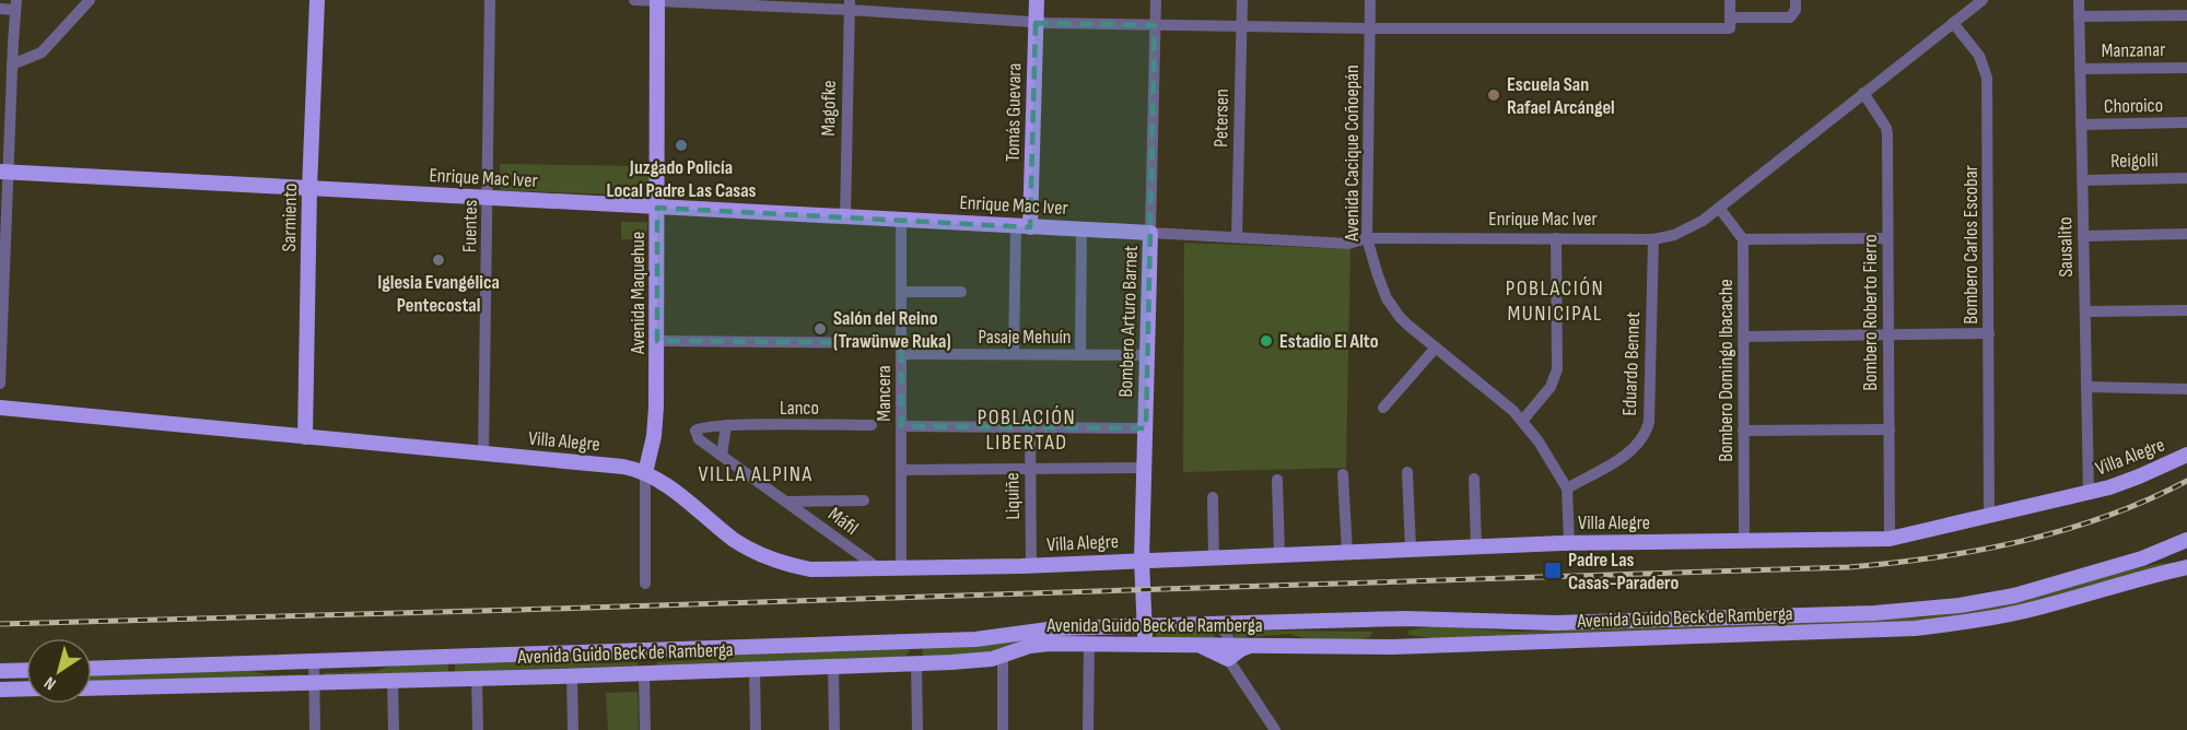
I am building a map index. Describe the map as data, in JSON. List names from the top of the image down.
{
  "streets": {
    "main road": [
      "Tomás Guevara",
      "Enrique Mac Iver",
      "Sarmiento",
      "Avenida Maquehue",
      "Bombero Arturo Barnet",
      "Villa Alegre",
      "Avenida Guido Beck de Ramberga"
    ],
    "street": [
      "Manzanar",
      "Choroico",
      "Magofke",
      "Petersen",
      "Avenida Cacique Coñoepán",
      "Reigolil",
      "Fuentes",
      "Bombero Carlos Escobar",
      "Sausalito",
      "Bombero Roberto Fierro",
      "Pasaje Mehuín",
      "Eduardo Bennet",
      "Bombero Domingo Ibacache",
      "Mancera",
      "Lanco",
      "Liquiñe",
      "Máfil"
    ]
  },
  "crossings": [
    ["Manzanar", "Sausalito"],
    ["Choroico", "Sausalito"],
    ["Magofke", "Enrique Mac Iver"],
    ["Tomás Guevara", "Enrique Mac Iver"],
    ["Petersen", "Enrique Mac Iver"],
    ["Avenida Cacique Coñoepán", "Enrique Mac Iver"],
    ["Avenida Cacique Coñoepán", "Eduardo Bennet"],
    ["Avenida Cacique Coñoepán", "Villa Alegre"],
    ["Reigolil", "Sausalito"],
    ["Enrique Mac Iver", "Sarmiento"],
    ["Enrique Mac Iver", "Fuentes"],
    ["Enrique Mac Iver", "Bombero Carlos Escobar"],
    ["Enrique Mac Iver", "Avenida Maquehue"],
    ["Enrique Mac Iver", "Bombero Roberto Fierro"],
    ["Enrique Mac Iver", "Bombero Arturo Barnet"],
    ["Enrique Mac Iver", "Eduardo Bennet"],
    ["Enrique Mac Iver", "Mancera"],
    ["Sarmiento", "Villa Alegre"],
    ["Fuentes", "Villa Alegre"],
    ["Bombero Carlos Escobar", "Villa Alegre"],
    ["Sausalito", "Villa Alegre"],
    ["Avenida Maquehue", "Pasaje Mehuín"],
    ["Avenida Maquehue", "Villa Alegre"],
    ["Bombero Roberto Fierro", "Villa Alegre"],
    ["Bombero Arturo Barnet", "Pasaje Mehuín"],
    ["Bombero Arturo Barnet", "Villa Alegre"],
    ["Bombero Arturo Barnet", "Avenida Guido Beck de Ramberga"],
    ["Pasaje Mehuín", "Mancera"],
    ["Bombero Domingo Ibacache", "Villa Alegre"],
    ["Mancera", "Villa Alegre"],
    ["Lanco", "Máfil"],
    ["Villa Alegre", "Liquiñe"],
    ["Villa Alegre", "Máfil"]
  ],
  "districts": ["POBLACIÓN MUNICIPAL", "POBLACIÓN LIBERTAD", "VILLA ALPINA"],
  "places": {
    "other": [
      "Escuela San Rafael Arcángel",
      "Juzgado Policía Local Padre Las Casas",
      "Iglesia Evangélica Pentecostal",
      "Salón del Reino (Trawünwe Ruka)",
      "Estadio El Alto"
    ],
    "transit": ["Padre Las Casas-Paradero"]
  },
  "north": "bottom left"
}
